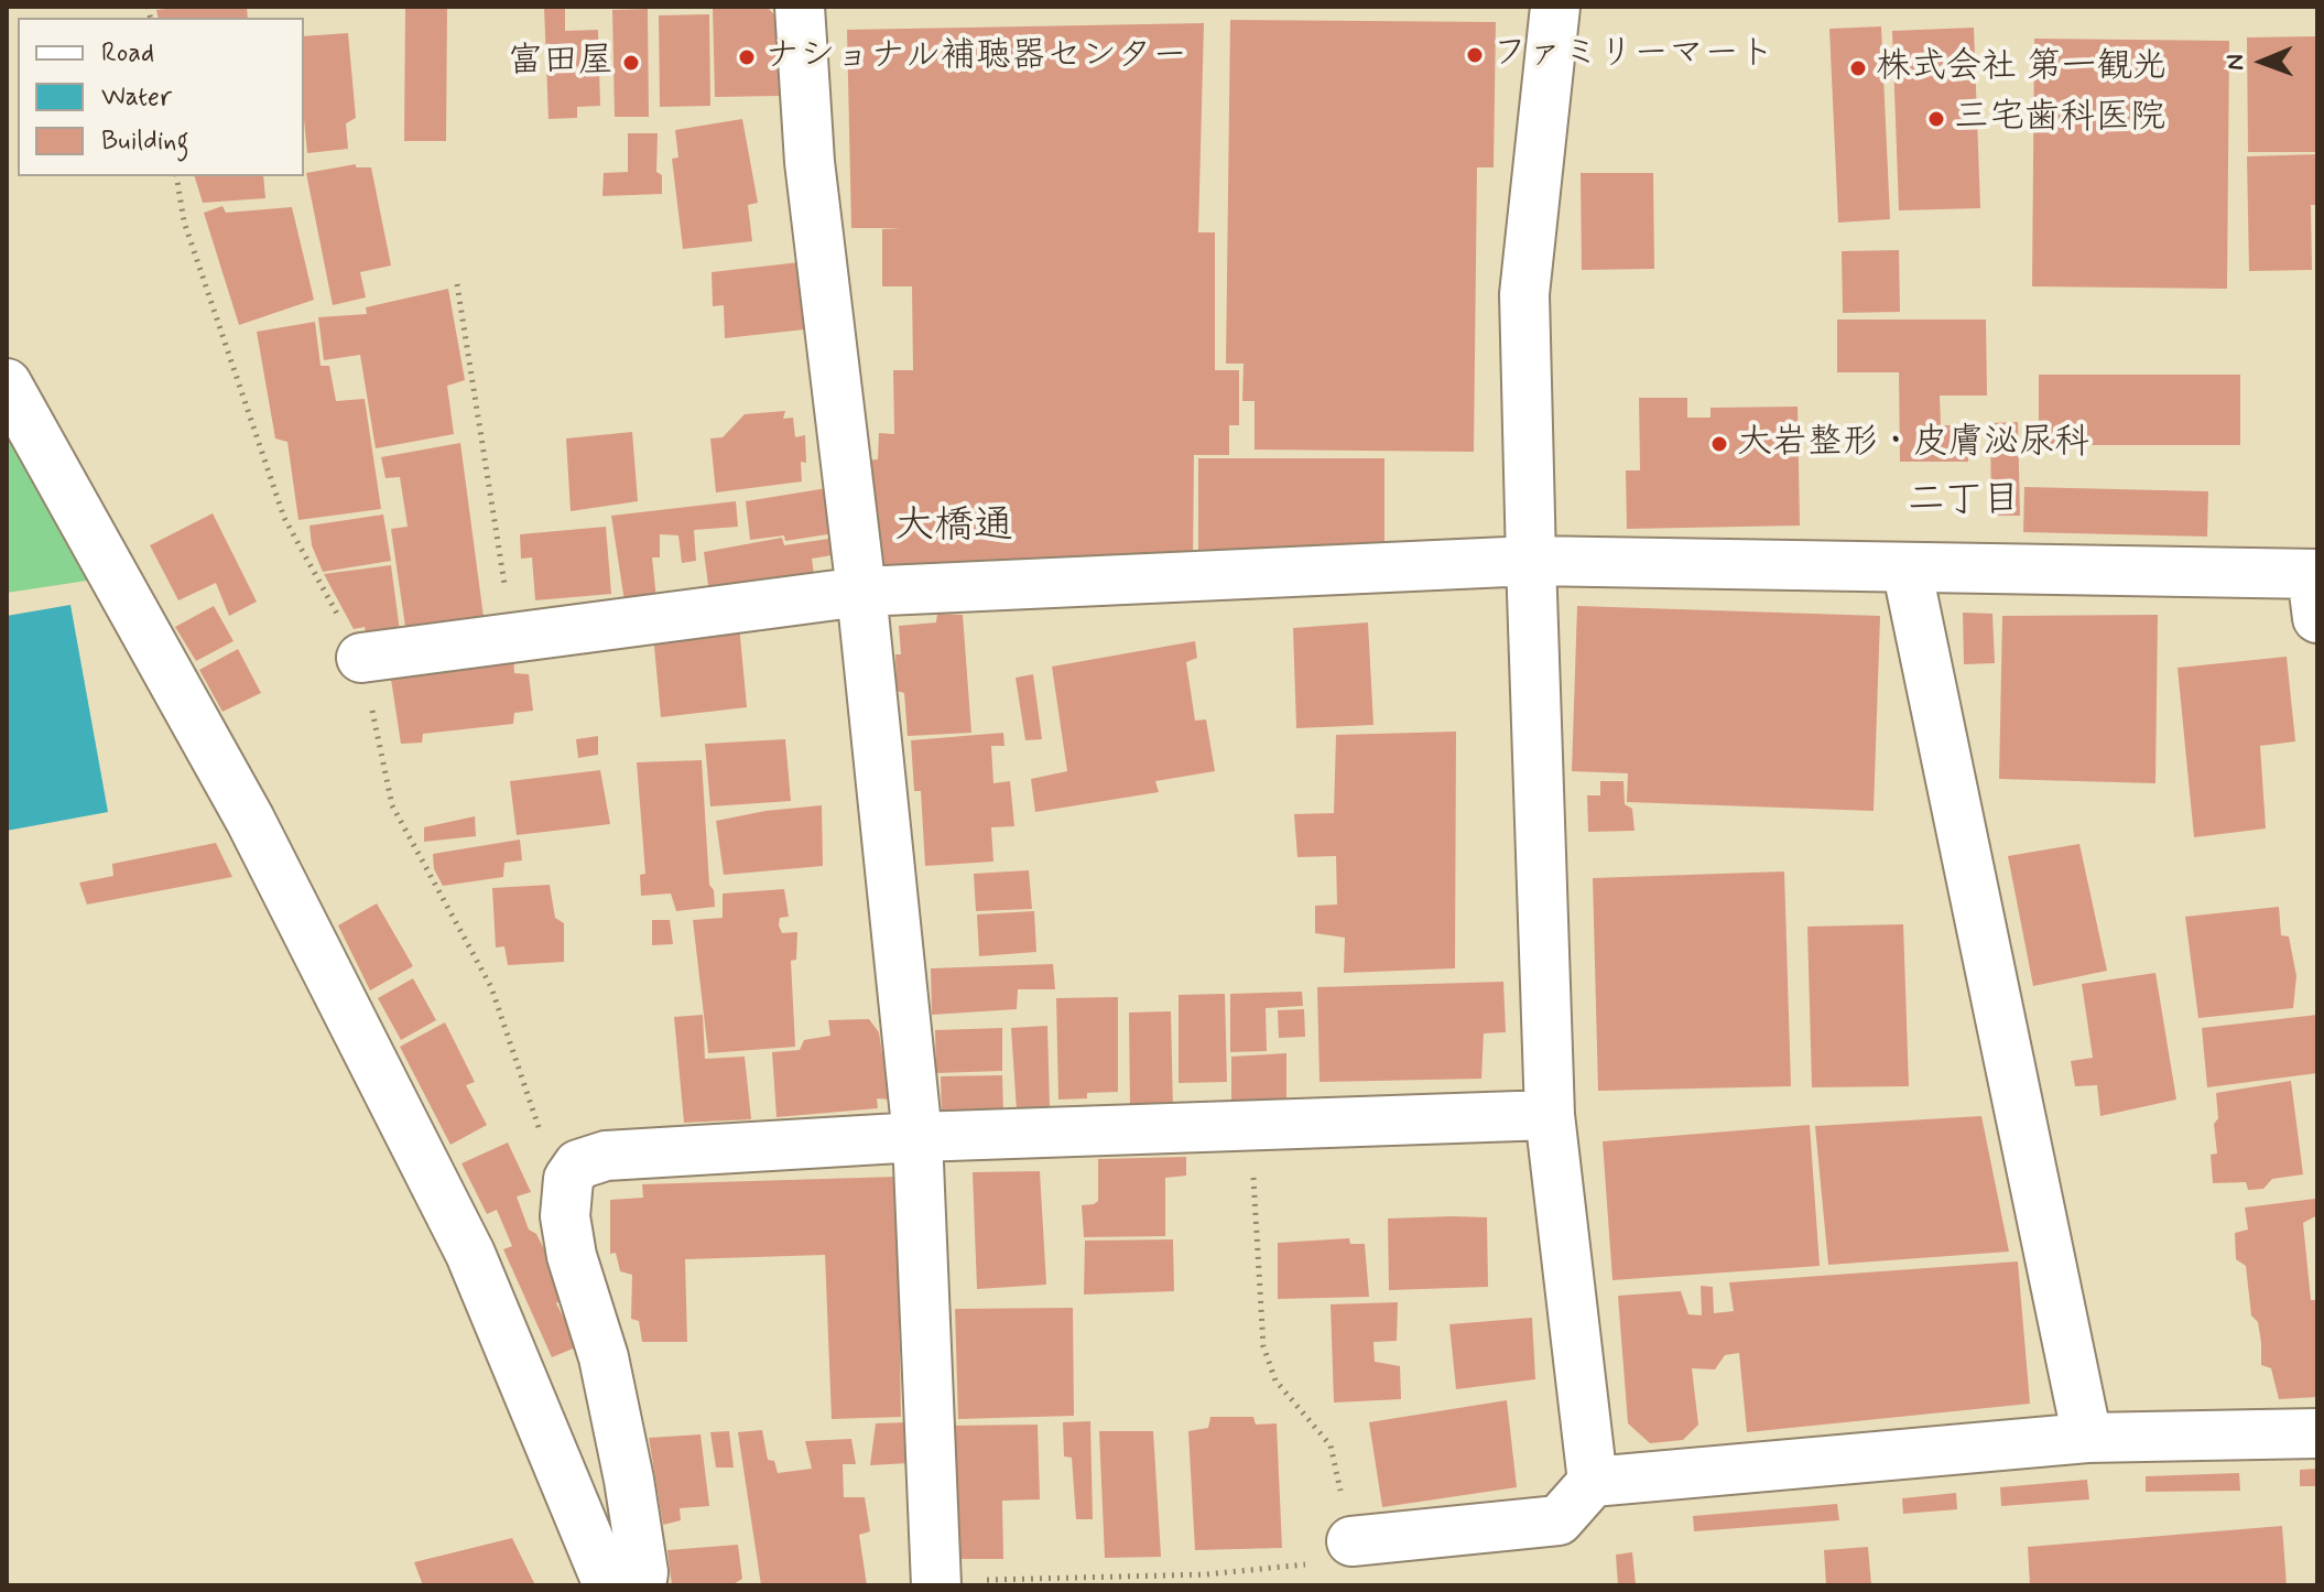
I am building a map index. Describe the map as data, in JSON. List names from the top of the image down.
{
  "districts": ["二丁目", "大橋通"],
  "places": [
    "ファミリーマート",
    "ナショナル補聴器センター",
    "富田屋",
    "株式会社 第一観光",
    "三宅歯科医院",
    "大岩整形・皮膚泌尿科"
  ],
  "legend": ["Road", "Water", "Building"],
  "north": "left"
}
